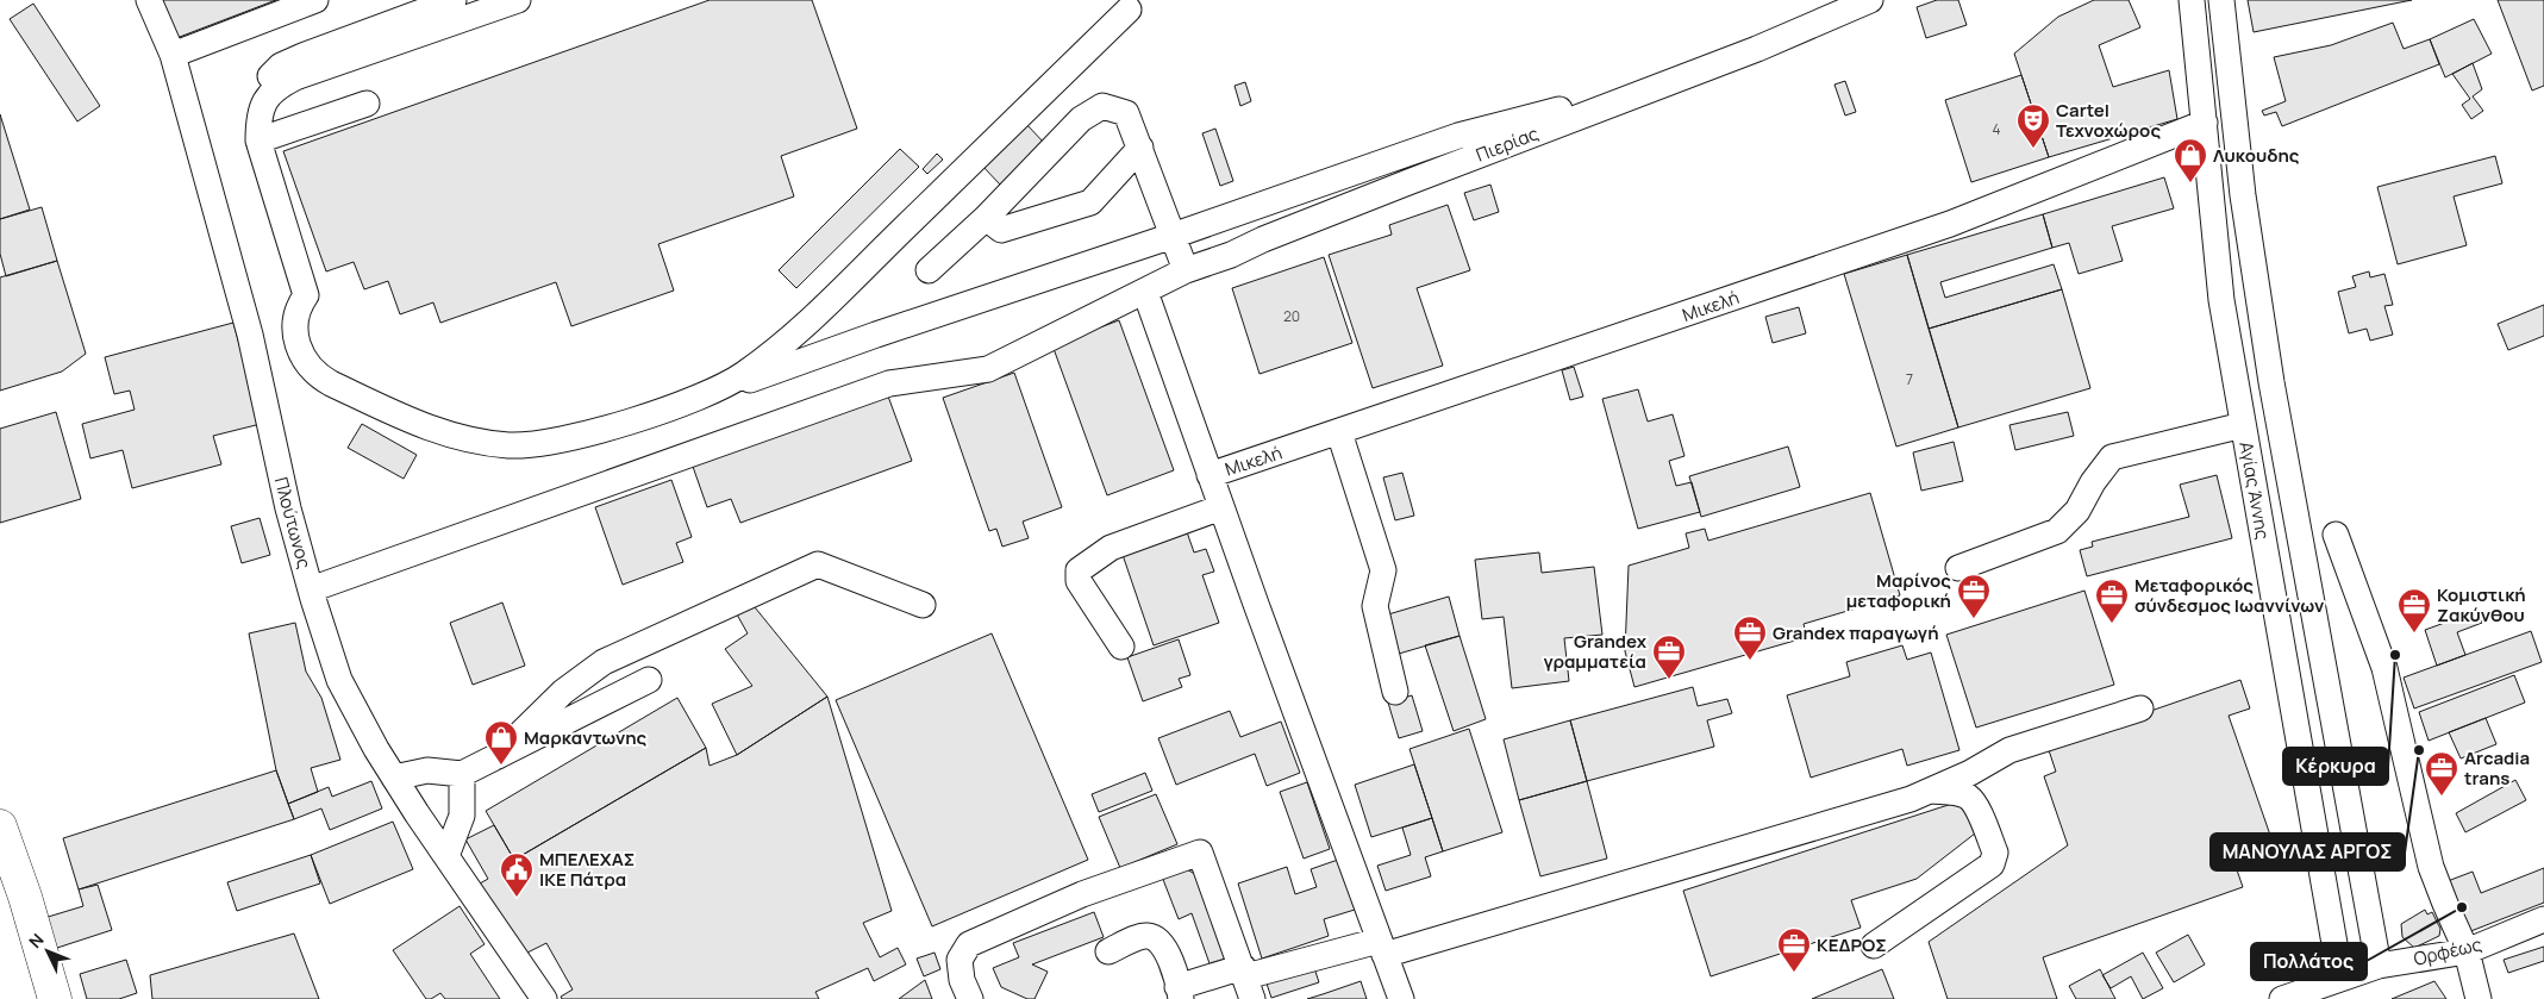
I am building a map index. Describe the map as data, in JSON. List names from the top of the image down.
{
  "streets": {
    "street": [
      "Πιερίας",
      "Μικελή",
      "Αγίας Άννης",
      "Πλούτωνος",
      "Ορφέως"
    ]
  },
  "crossings": [
    ["Πιερίας", "Πλούτωνος"],
    ["Μικελή", "Αγίας Άννης"],
    ["Αγίας Άννης", "Ορφέως"]
  ],
  "places": {
    "theatre": ["Cartel Τεχνοχώρος"],
    "shop": ["Λυκουδης", "Μαρκαντωνης"],
    "office": [
      "Μαρίνος μεταφορική",
      "Μεταφορικός σύνδεσμος Ιωαννίνων",
      "Κομιστική Ζακύνθου",
      "Grandex παραγωγή",
      "Grandex γραμματεία",
      "Arcadia trans",
      "ΚΕΔΡΟΣ"
    ],
    "other": ["Κέρκυρα", "ΜΑΝΟΥΛΑΣ ΑΡΓΟΣ", "Πολλάτος"],
    "public building": ["ΜΠΕΛΕΧΑΣ ΙΚΕ Πάτρα"]
  },
  "house_numbers": ["4", "20", "7"],
  "north": "top left"
}
